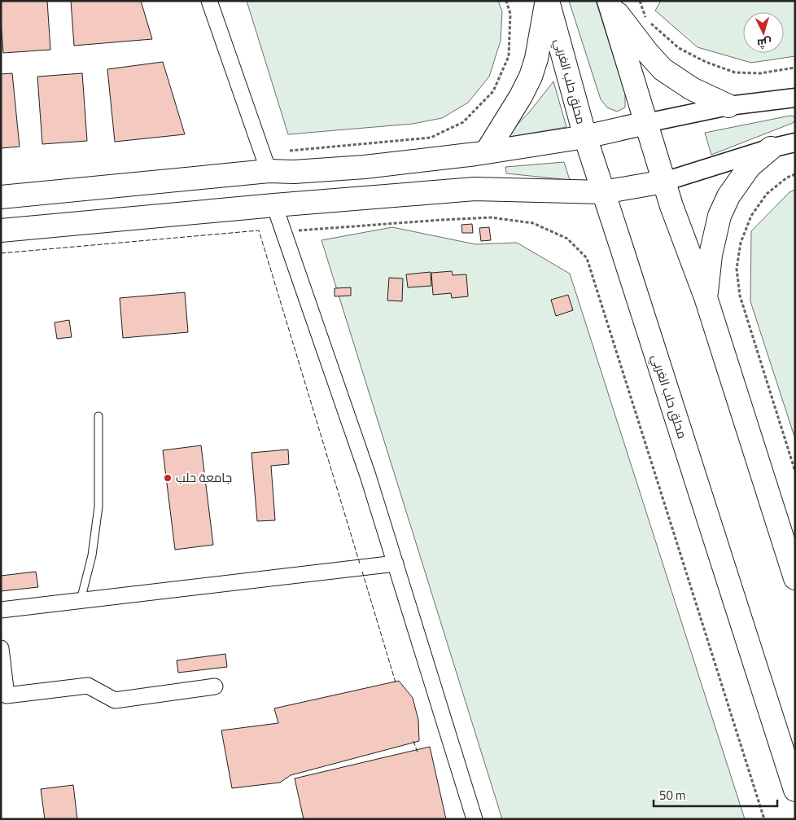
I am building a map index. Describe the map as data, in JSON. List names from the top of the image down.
{
  "streets": {
    "main road": ["محلق حلب الغربي"]
  },
  "places": ["جامعة حلب"],
  "scale_bar": "50 m",
  "north": "bottom"
}
